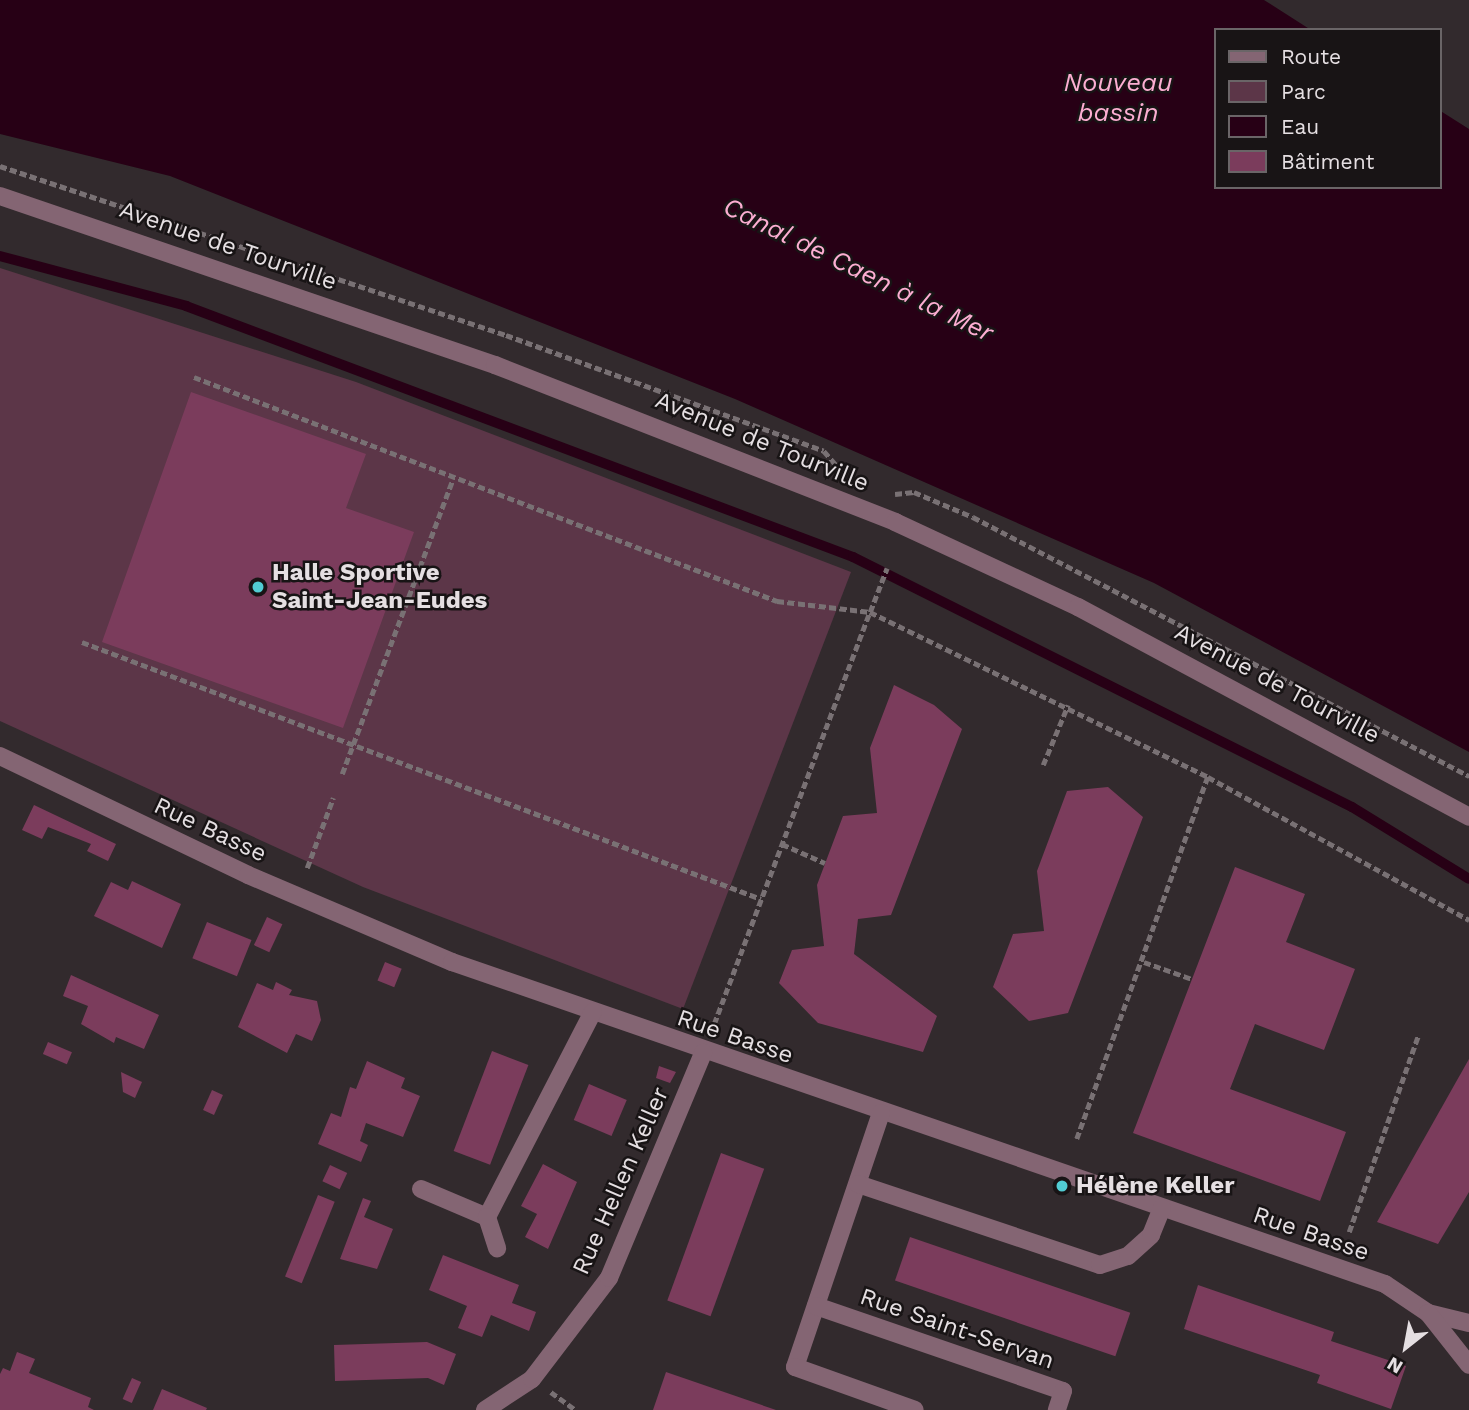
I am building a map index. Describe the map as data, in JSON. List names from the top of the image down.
{
  "streets": {
    "street": [
      "Avenue de Tourville",
      "Rue Basse",
      "Rue Hellen Keller",
      "Rue Saint-Servan"
    ]
  },
  "crossings": [
    ["Rue Basse", "Rue Hellen Keller"]
  ],
  "water": ["Nouveau bassin", "Canal de Caen à la Mer"],
  "places": ["Halle Sportive Saint-Jean-Eudes", "Hélène Keller"],
  "legend": [
    "Route",
    "Parc",
    "Eau",
    "Bâtiment"
  ],
  "north": "bottom left"
}
